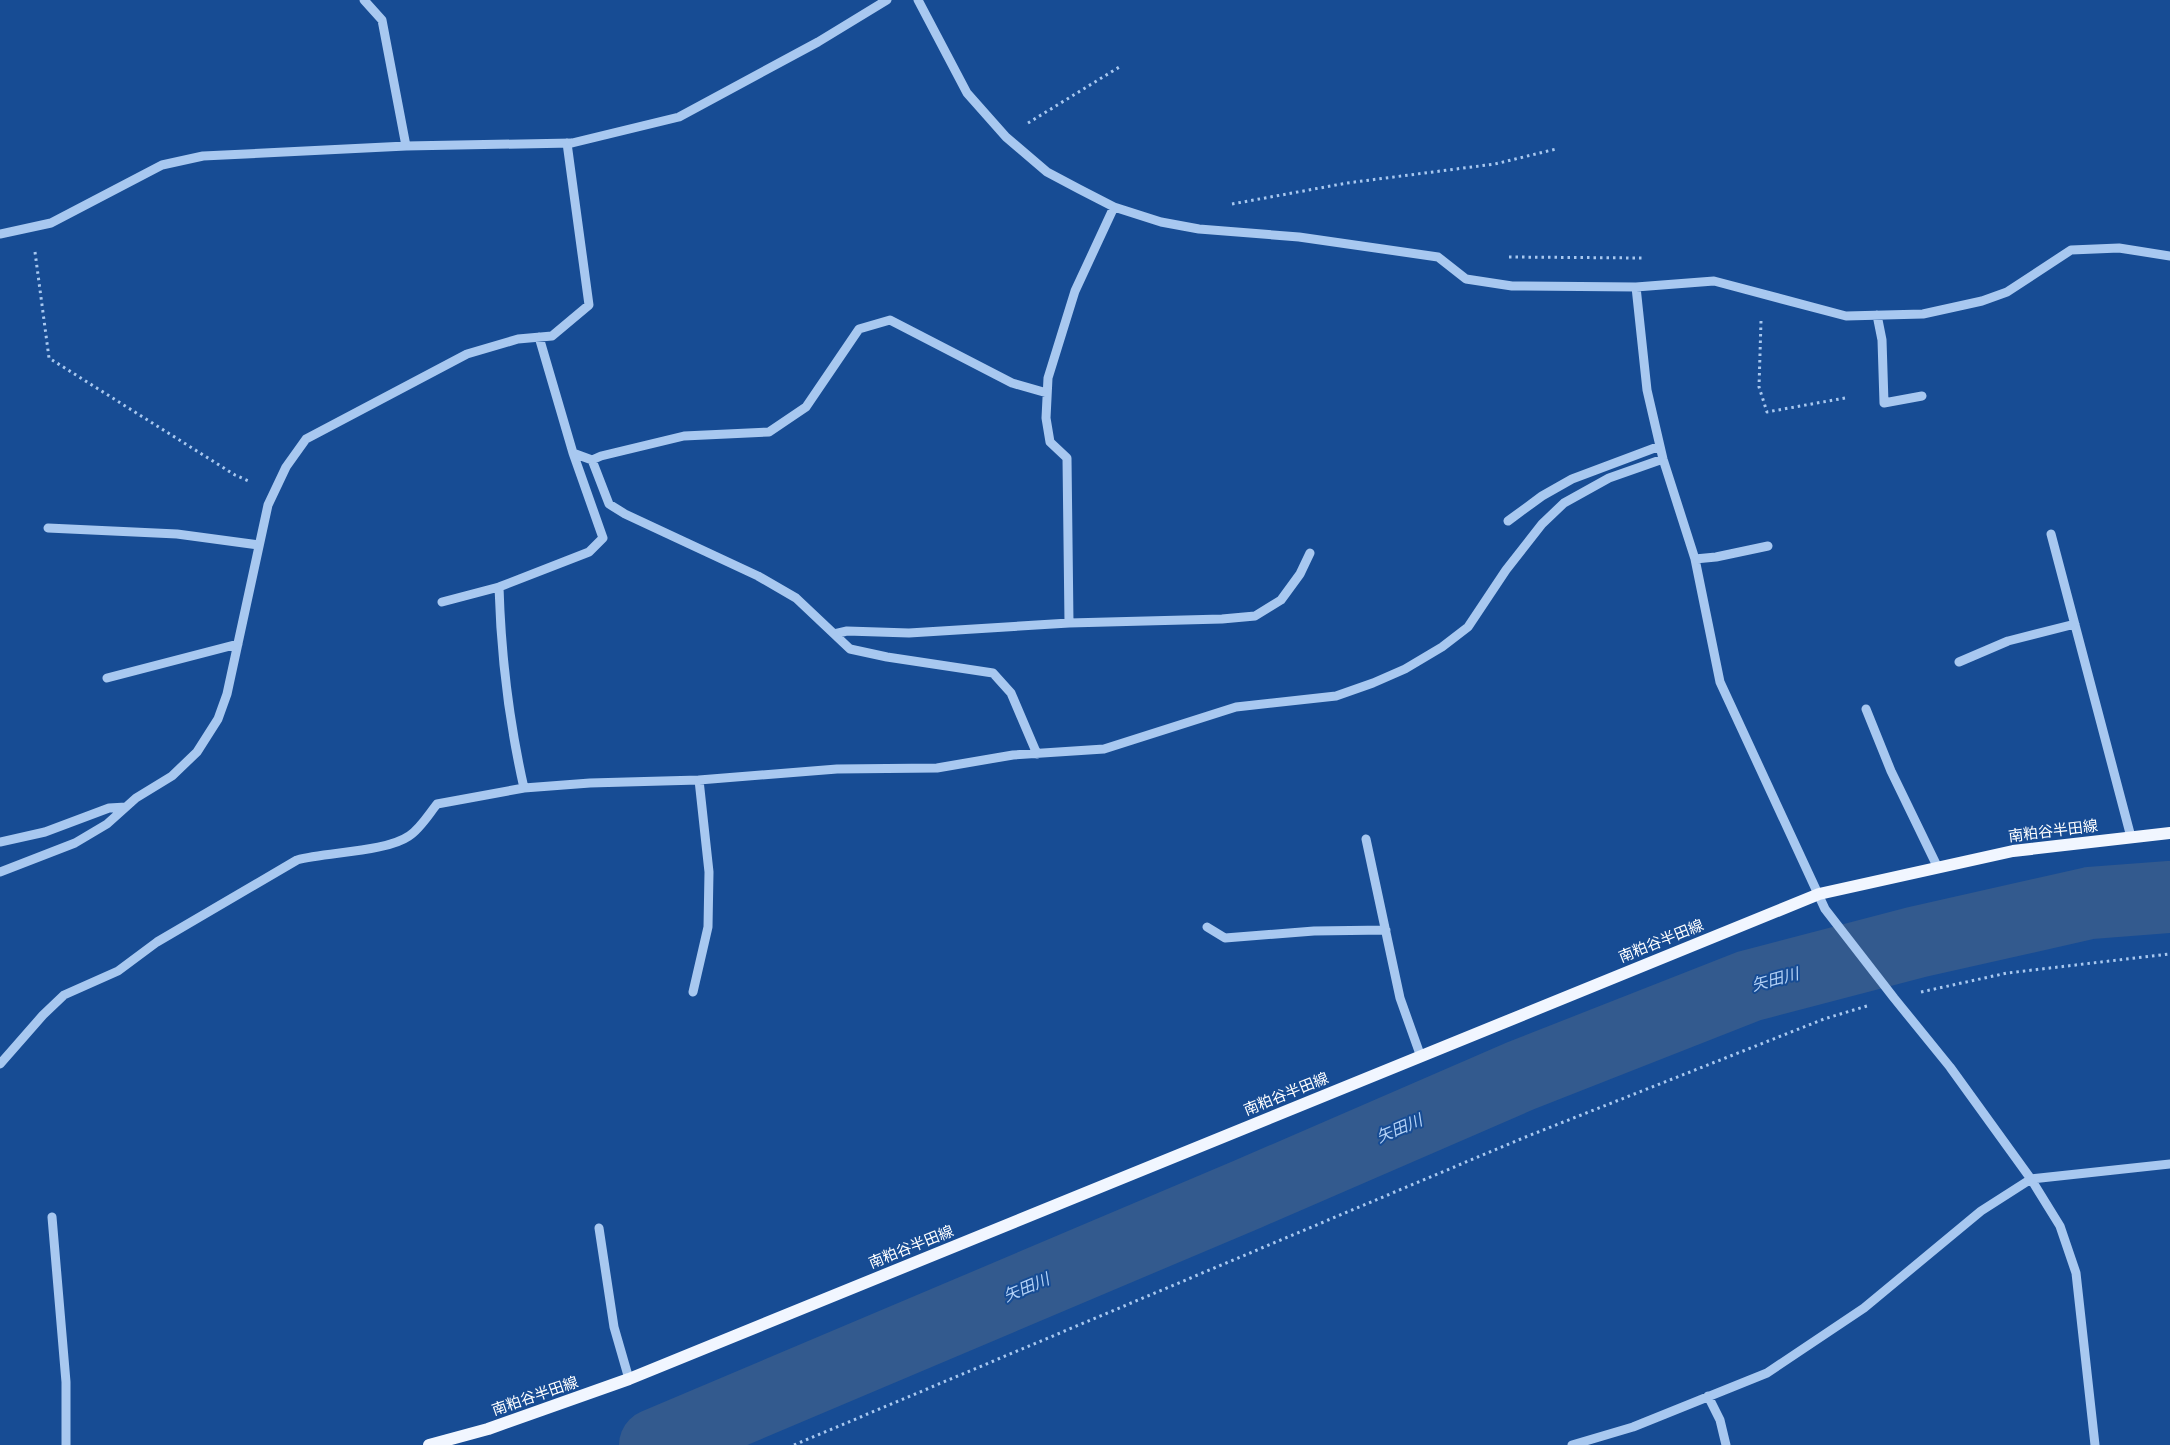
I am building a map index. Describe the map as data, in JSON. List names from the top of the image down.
{
  "streets": {
    "main road": ["南粕谷半田線"]
  },
  "water": ["矢田川"]
}
